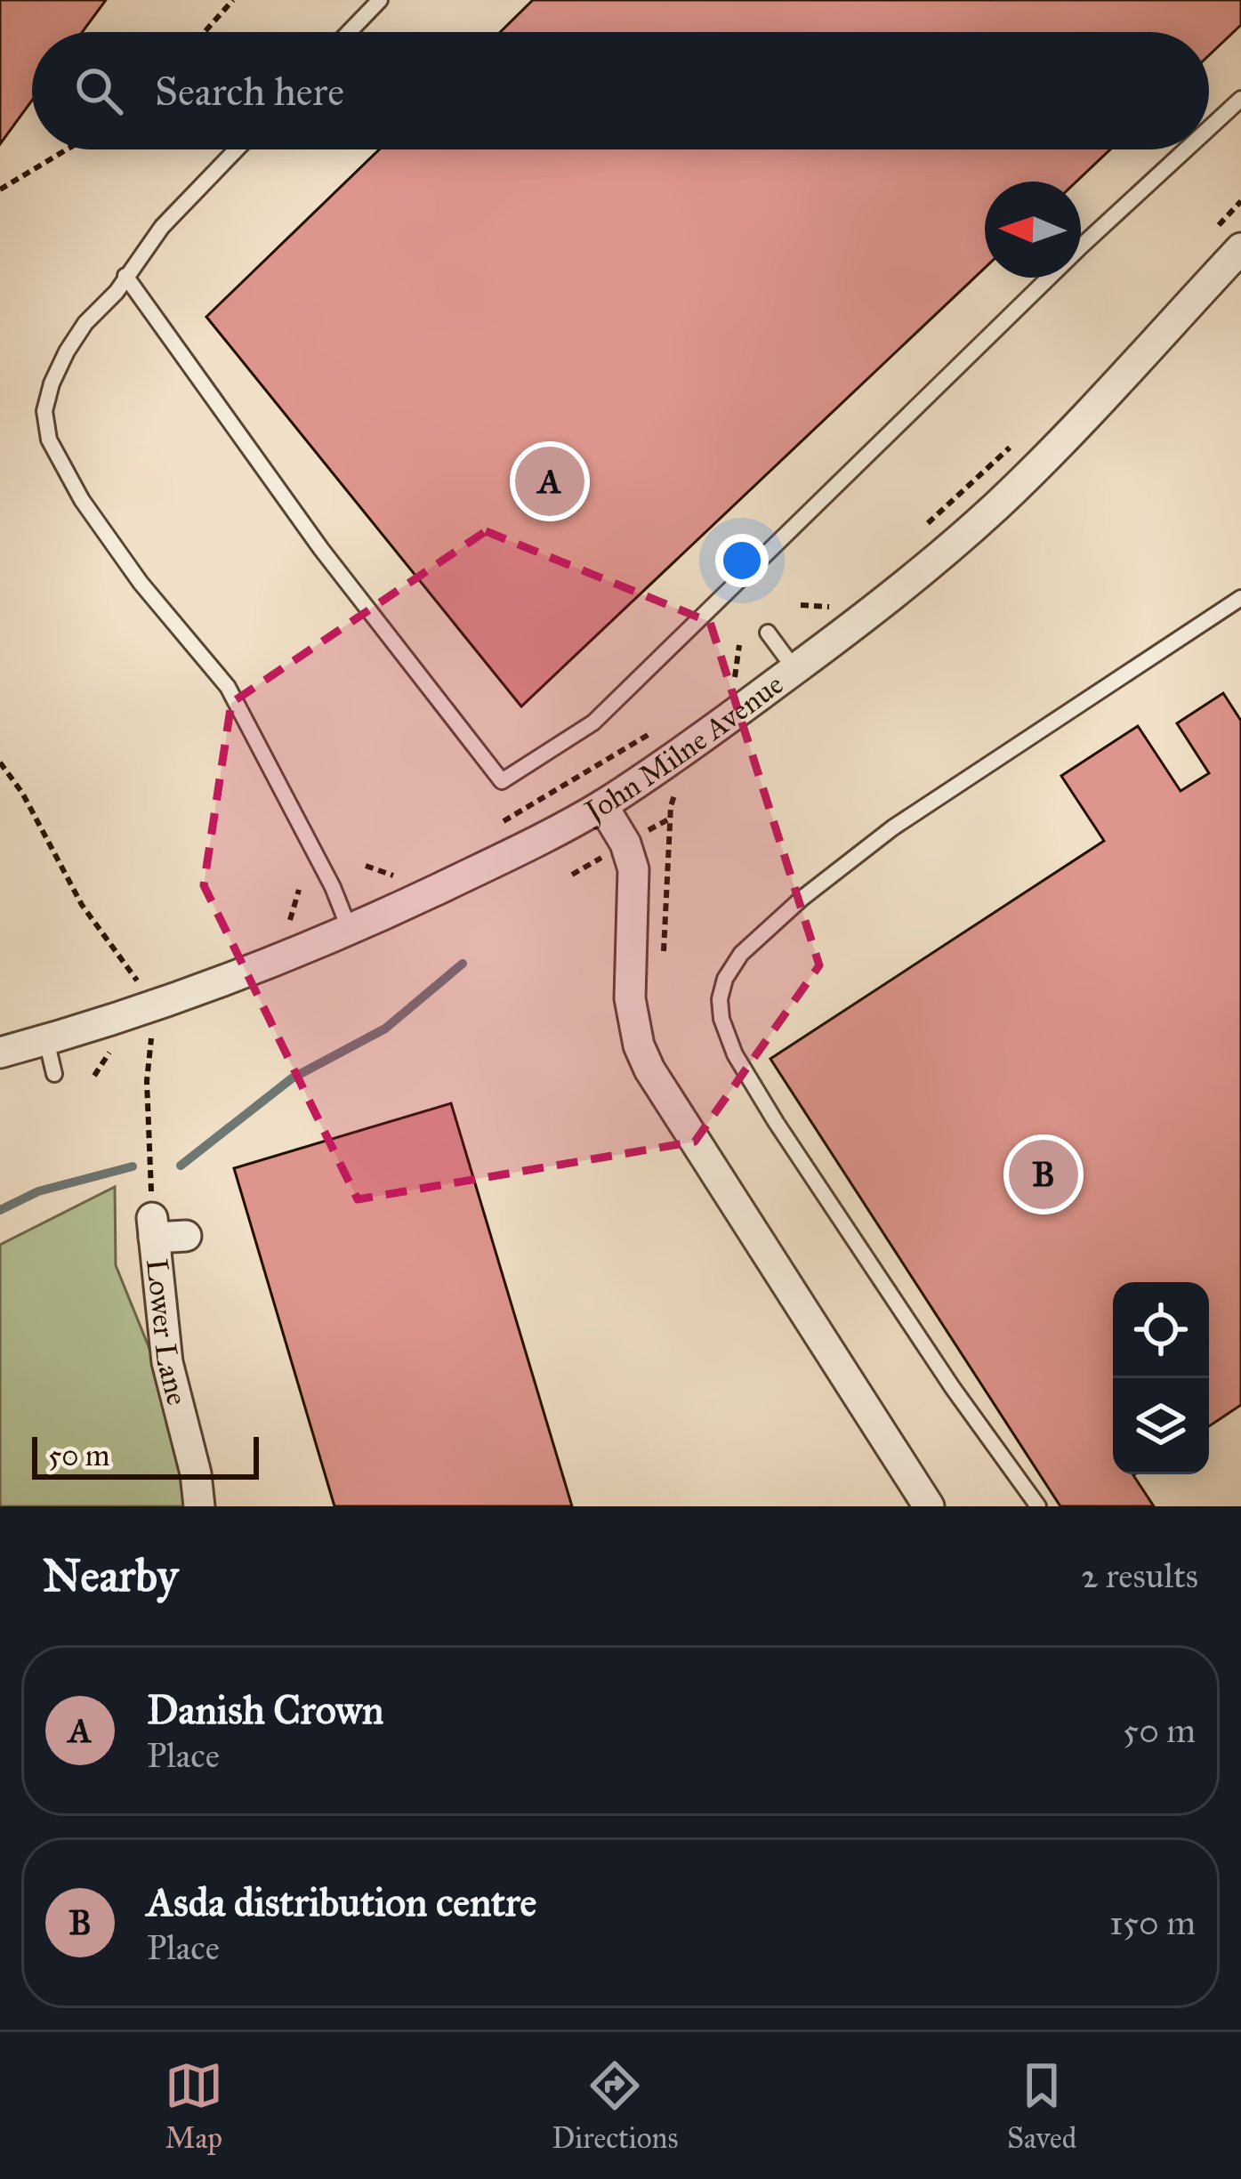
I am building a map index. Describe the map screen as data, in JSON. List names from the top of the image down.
{
  "streets": {
    "street": ["John Milne Avenue", "Lower Lane"]
  },
  "scale_bar": "50 m",
  "north": "left",
  "page": {
    "search": "Search here",
    "pins": ["A", "B"],
    "scale": "50 m",
    "heading": ["Nearby", "2 results"],
    "list": [
      {
        "mark": "A",
        "name": "Danish Crown",
        "note": "Place",
        "value": "50 m"
      },
      {
        "mark": "B",
        "name": "Asda distribution centre",
        "note": "Place",
        "value": "150 m"
      }
    ],
    "nav": ["Map", "Directions", "Saved"]
  }
}
